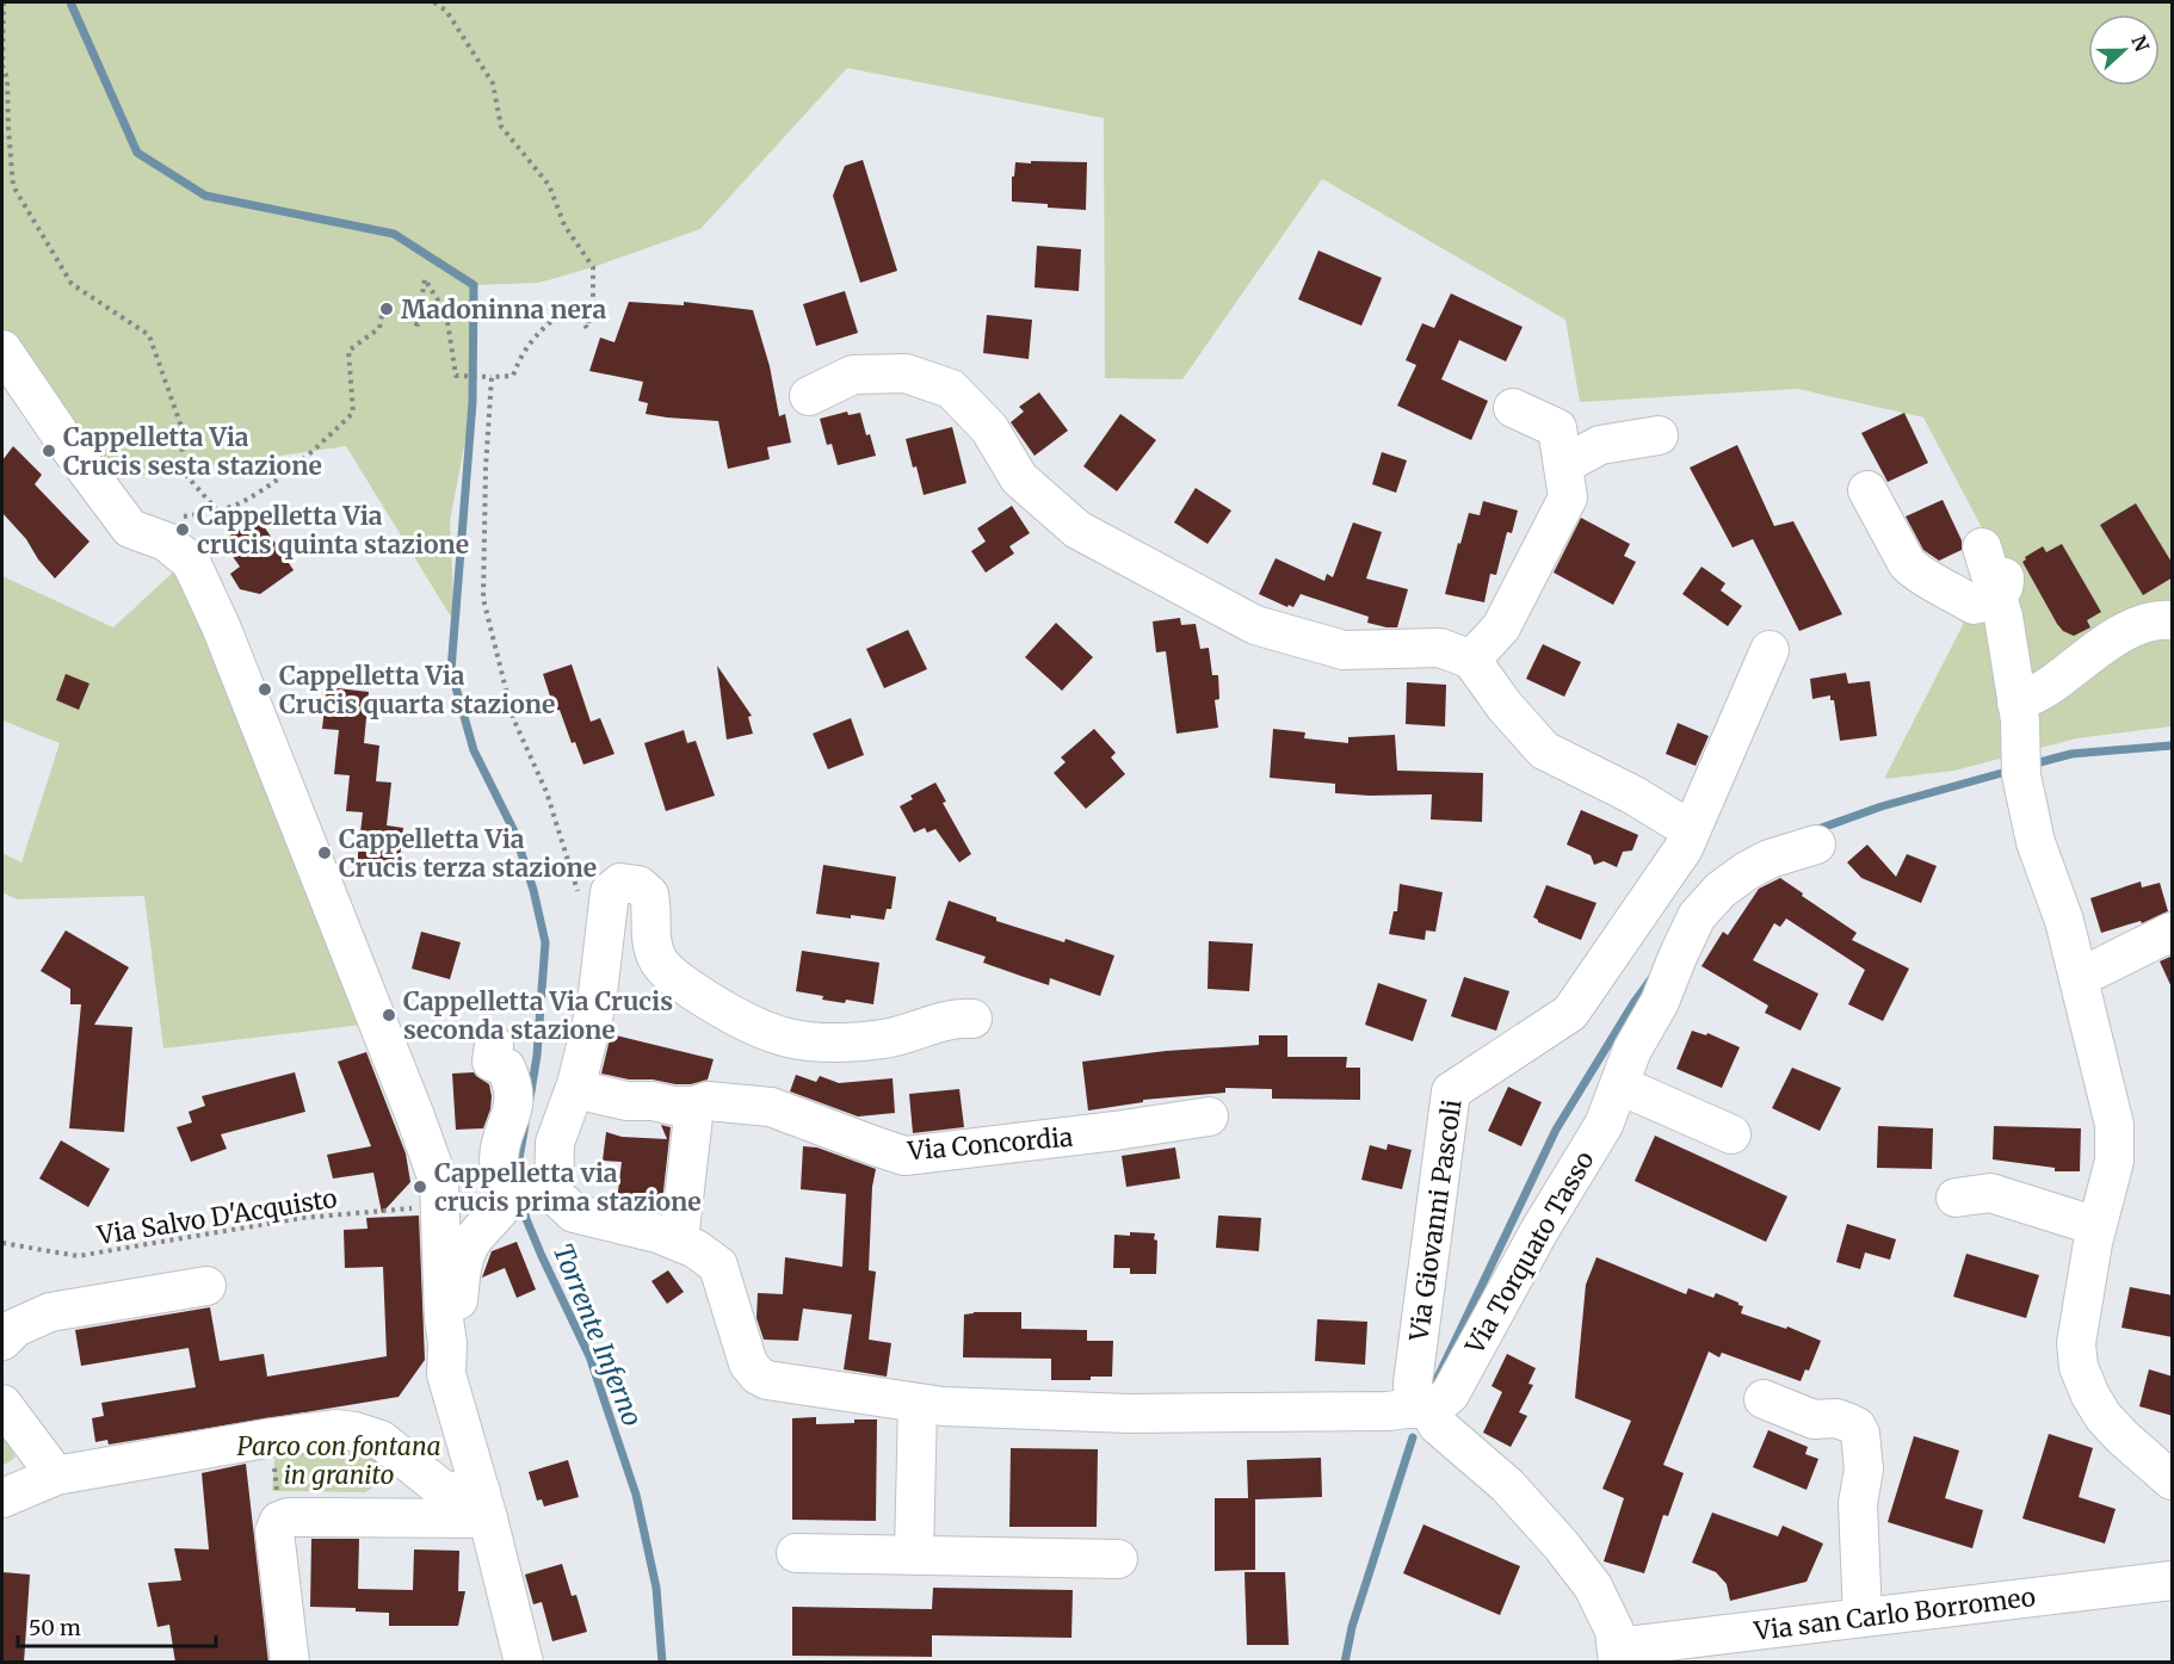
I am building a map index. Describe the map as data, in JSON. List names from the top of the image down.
{
  "streets": {
    "street": [
      "Via Concordia",
      "Via Giovanni Pascoli",
      "Via Torquato Tasso",
      "Via san Carlo Borromeo"
    ],
    "path": ["Via Salvo D'Acquisto"]
  },
  "crossings": [
    ["Via Giovanni Pascoli", "Via Torquato Tasso"]
  ],
  "water": ["Torrente Inferno"],
  "parks": ["Parco con fontana in granito"],
  "places": [
    "Madoninna nera",
    "Cappelletta Via Crucis sesta stazione",
    "Cappelletta Via crucis quinta stazione",
    "Cappelletta Via Crucis quarta stazione",
    "Cappelletta Via Crucis terza stazione",
    "Cappelletta Via Crucis seconda stazione",
    "Cappelletta via crucis prima stazione"
  ],
  "scale_bar": "50 m",
  "north": "right"
}
